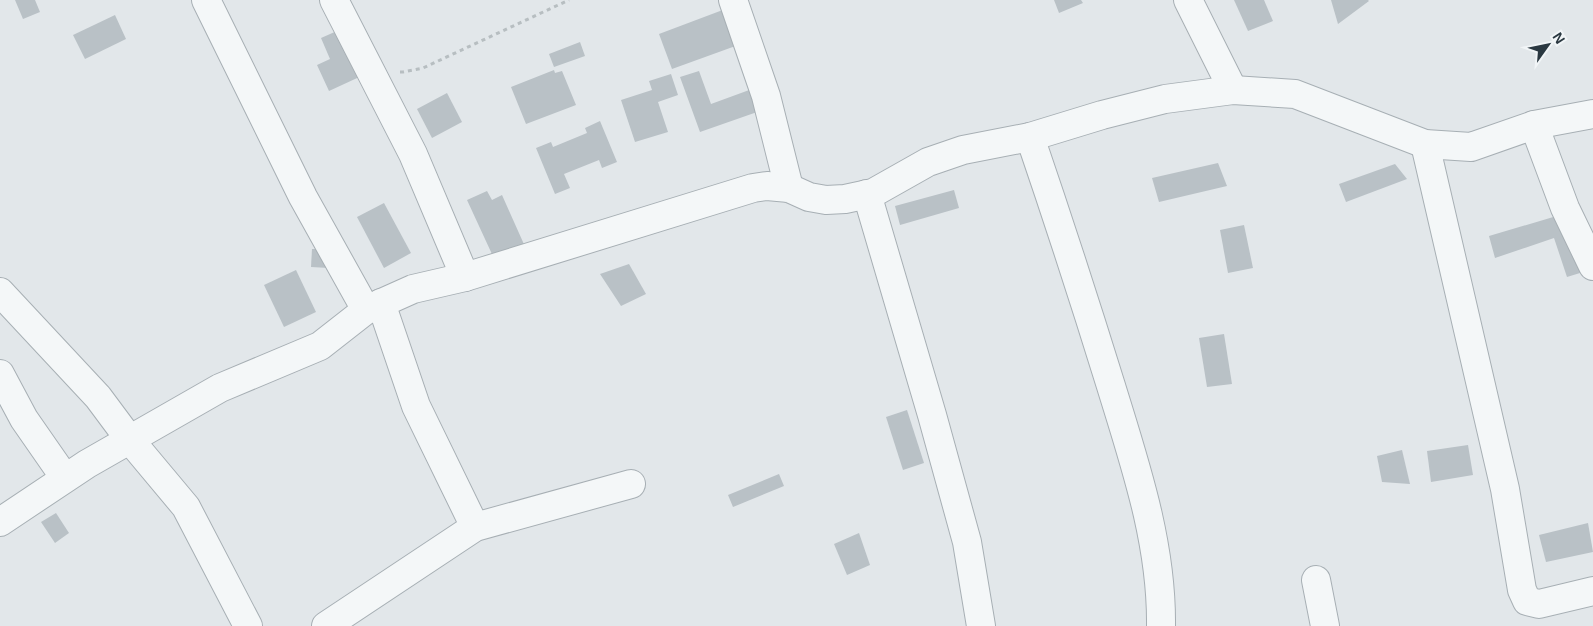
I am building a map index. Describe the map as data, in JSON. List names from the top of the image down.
{
  "north": "top right"
}
